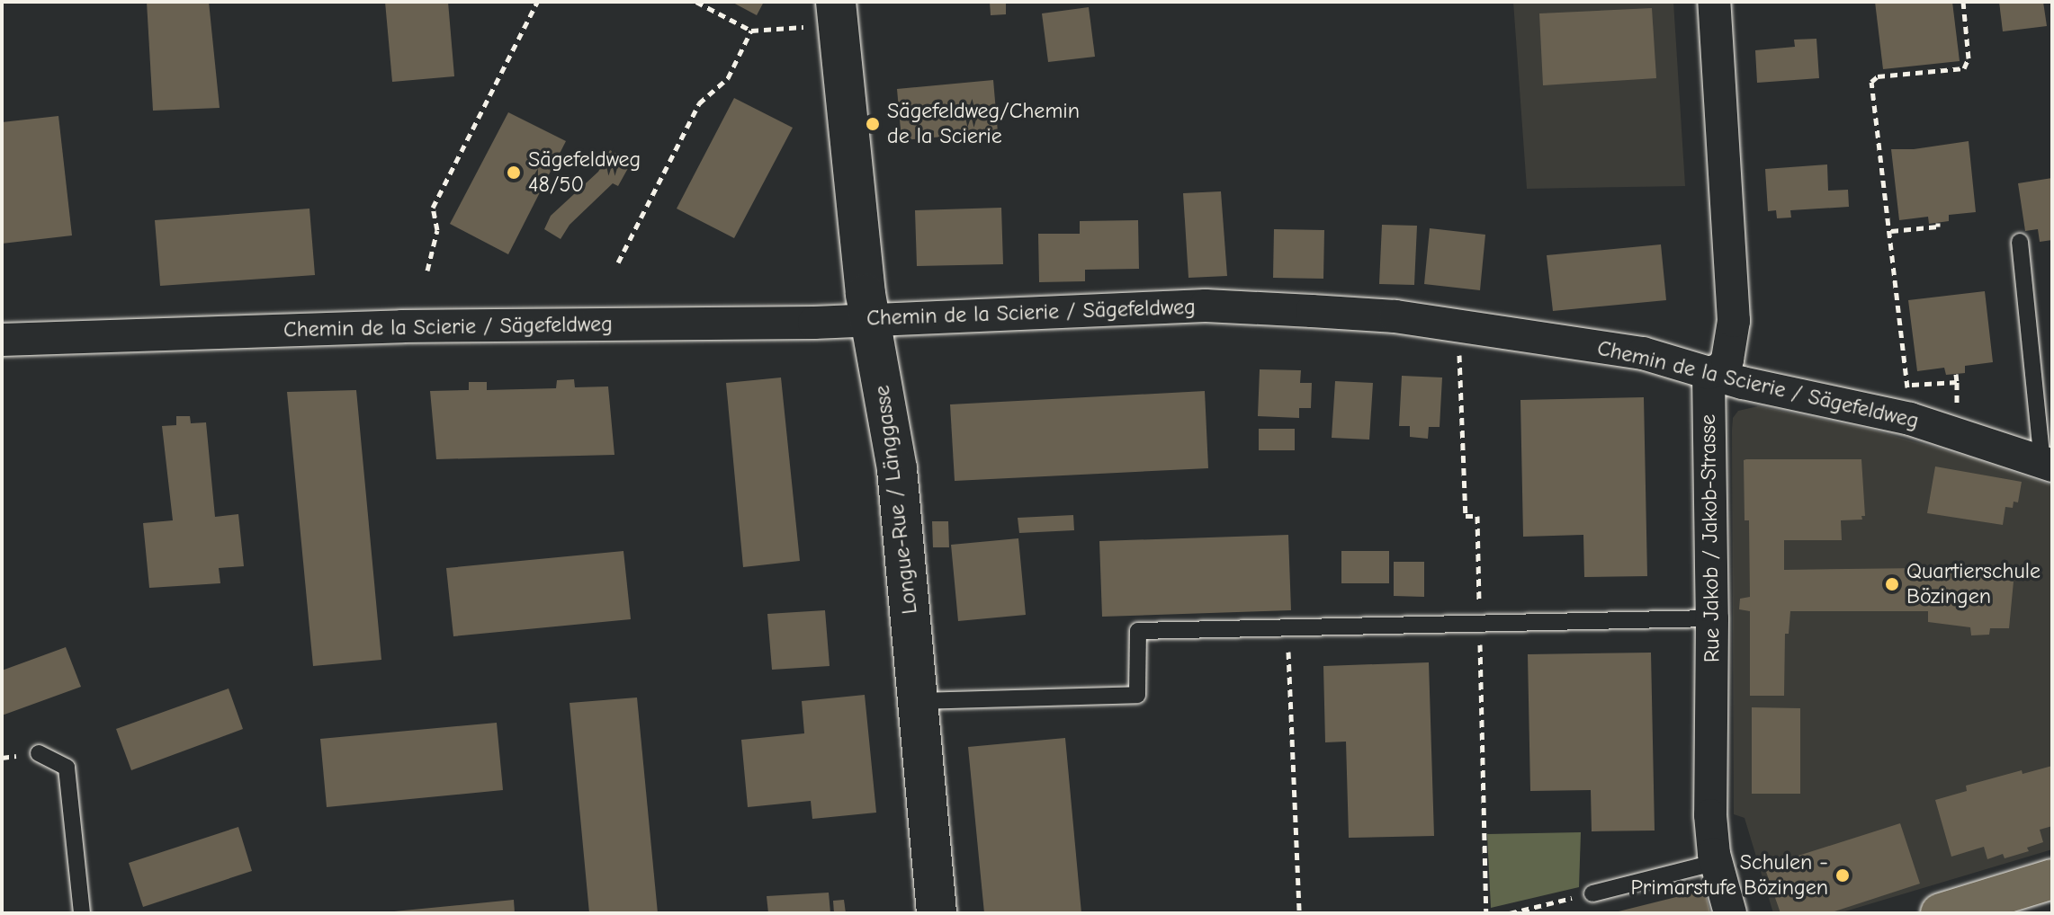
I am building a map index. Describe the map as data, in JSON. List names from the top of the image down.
{
  "streets": {
    "street": ["Chemin de la Scierie / Sägefeldweg", "Longue-Rue / Länggasse", "Rue Jakob / Jakob-Strasse"]
  },
  "crossings": [
    ["Chemin de la Scierie / Sägefeldweg", "Longue-Rue / Länggasse"],
    ["Chemin de la Scierie / Sägefeldweg", "Rue Jakob / Jakob-Strasse"]
  ],
  "places": [
    "Sägefeldweg/Chemin de la Scierie",
    "Sägefeldweg 48/50",
    "Quartierschule Bözingen",
    "Schulen - Primarstufe Bözingen"
  ]
}
